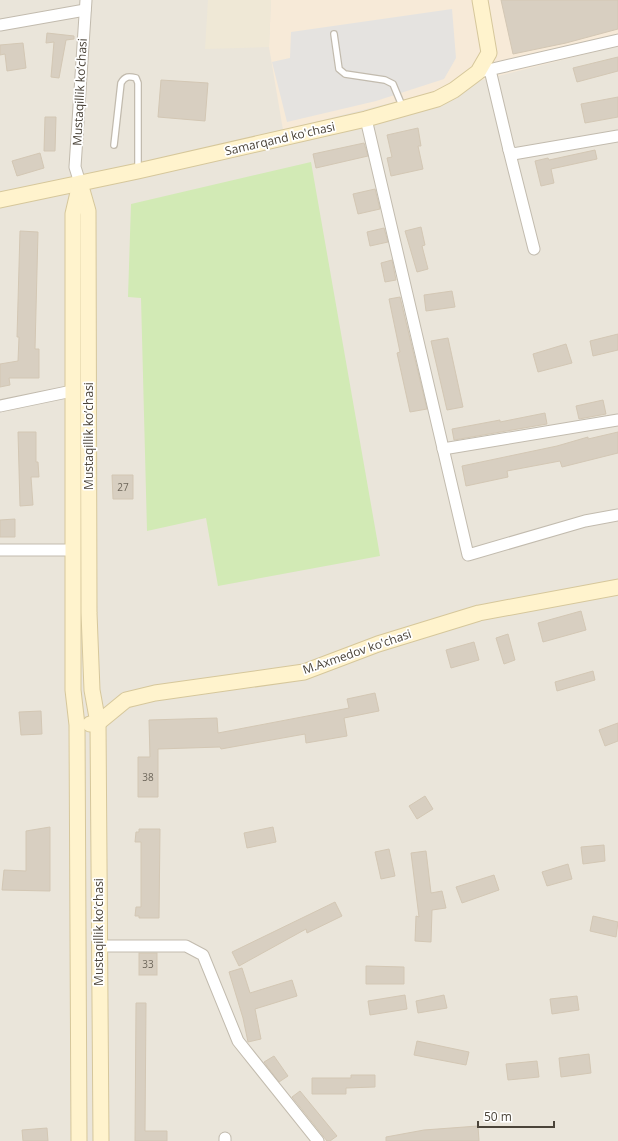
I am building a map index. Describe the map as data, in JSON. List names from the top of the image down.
{
  "streets": {
    "street": ["Mustaqillik ko’chasi", "Samarqand ko'chasi", "M.Axmedov ko'chasi"]
  },
  "crossings": [
    ["Mustaqillik ko’chasi", "Samarqand ko'chasi"],
    ["Mustaqillik ko’chasi", "M.Axmedov ko'chasi"]
  ],
  "house_numbers": ["27", "38", "33"],
  "scale_bar": "50 m"
}
